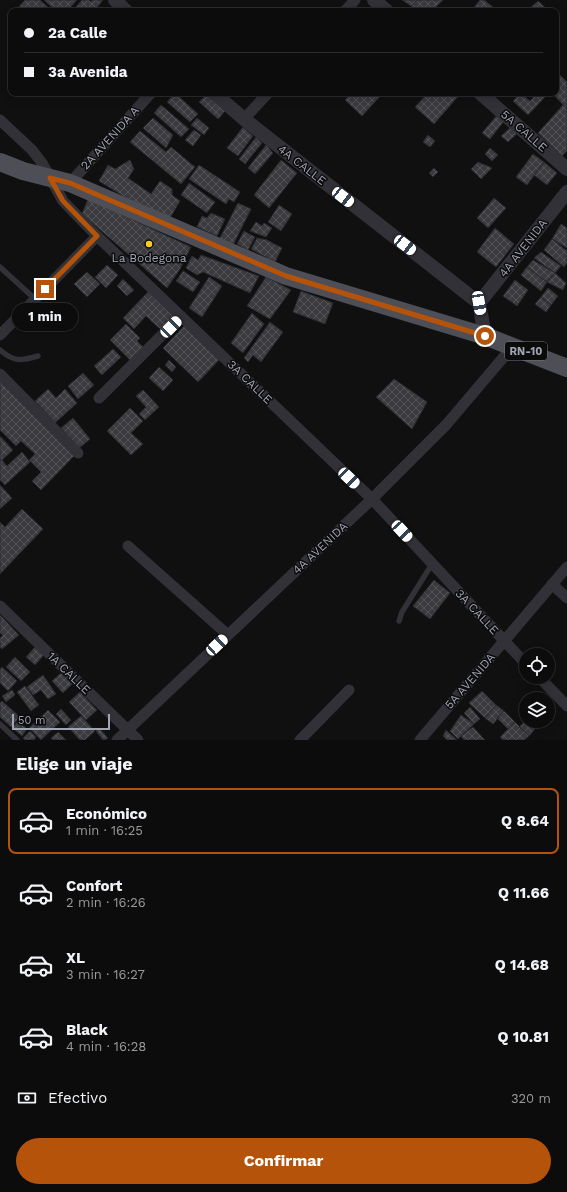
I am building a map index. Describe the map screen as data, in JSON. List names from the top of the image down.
{
  "streets": {
    "main road": ["RN-10"],
    "street": [
      "5A CALLE",
      "2A AVENIDA A",
      "4A CALLE",
      "4A AVENIDA",
      "3A CALLE",
      "1A CALLE",
      "5A AVENIDA"
    ]
  },
  "crossings": [
    ["4A CALLE", "4A AVENIDA"],
    ["4A AVENIDA", "RN-10"],
    ["4A AVENIDA", "3A CALLE"],
    ["4A AVENIDA", "1A CALLE"],
    ["3A CALLE", "5A AVENIDA"]
  ],
  "places": ["La Bodegona"],
  "scale_bar": "50 m",
  "page": {
    "banner": ["2a Calle", "3a Avenida"],
    "bubble": "1 min",
    "scale": "50 m",
    "heading": "Elige un viaje",
    "list": [
      {
        "name": "Económico",
        "note": "1 min · 16:25",
        "value": "Q 8.64"
      },
      {
        "name": "Confort",
        "note": "2 min · 16:26",
        "value": "Q 11.66"
      },
      {
        "name": "XL",
        "note": "3 min · 16:27",
        "value": "Q 14.68"
      },
      {
        "name": "Black",
        "note": "4 min · 16:28",
        "value": "Q 10.81"
      }
    ],
    "pay": ["Efectivo", "320 m"],
    "buttons": "Confirmar"
  }
}
